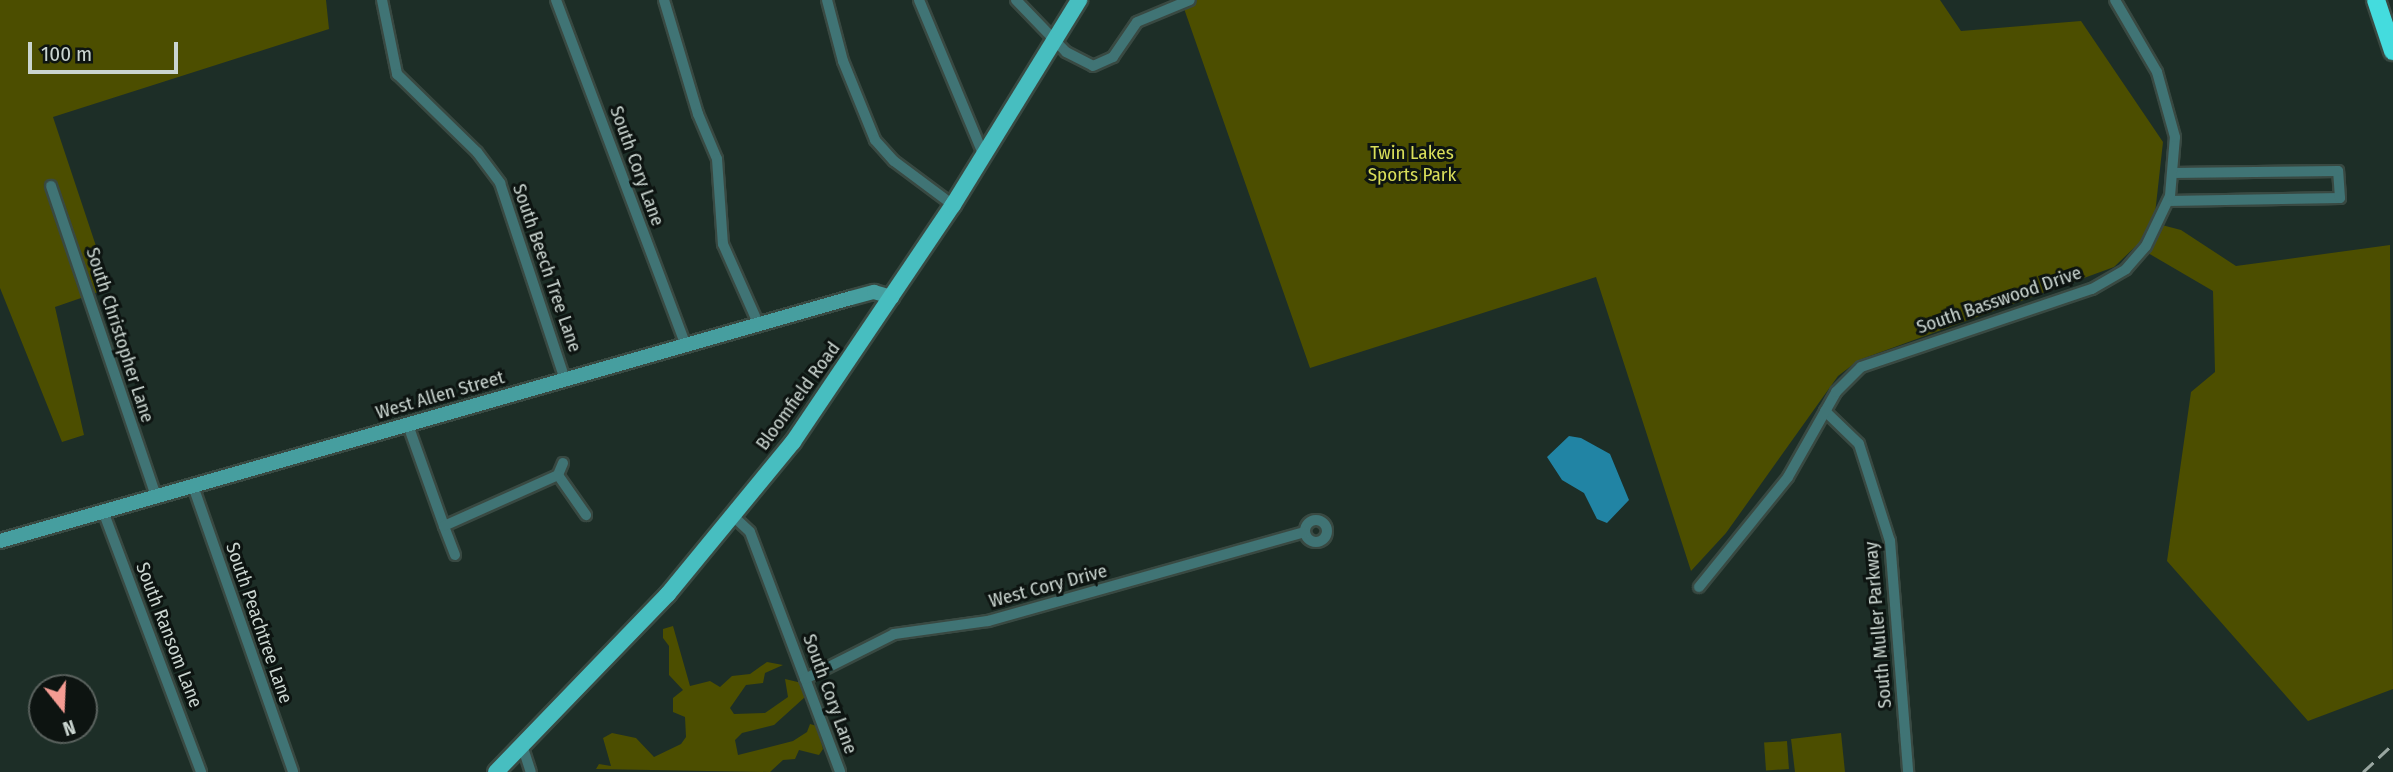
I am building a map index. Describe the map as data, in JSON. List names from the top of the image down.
{
  "streets": {
    "main road": ["Bloomfield Road"],
    "street": [
      "South Cory Lane",
      "South Beech Tree Lane",
      "South Basswood Drive",
      "South Christopher Lane",
      "West Allen Street",
      "West Cory Drive",
      "South Peachtree Lane",
      "South Muller Parkway",
      "South Ransom Lane"
    ]
  },
  "crossings": [
    ["South Cory Lane", "West Allen Street"],
    ["South Cory Lane", "Bloomfield Road"],
    ["South Cory Lane", "West Cory Drive"],
    ["South Beech Tree Lane", "West Allen Street"],
    ["South Basswood Drive", "South Muller Parkway"],
    ["South Christopher Lane", "West Allen Street"],
    ["West Allen Street", "Bloomfield Road"],
    ["West Allen Street", "South Peachtree Lane"],
    ["West Allen Street", "South Ransom Lane"]
  ],
  "parks": ["Twin Lakes Sports Park"],
  "scale_bar": "100 m",
  "north": "bottom"
}
